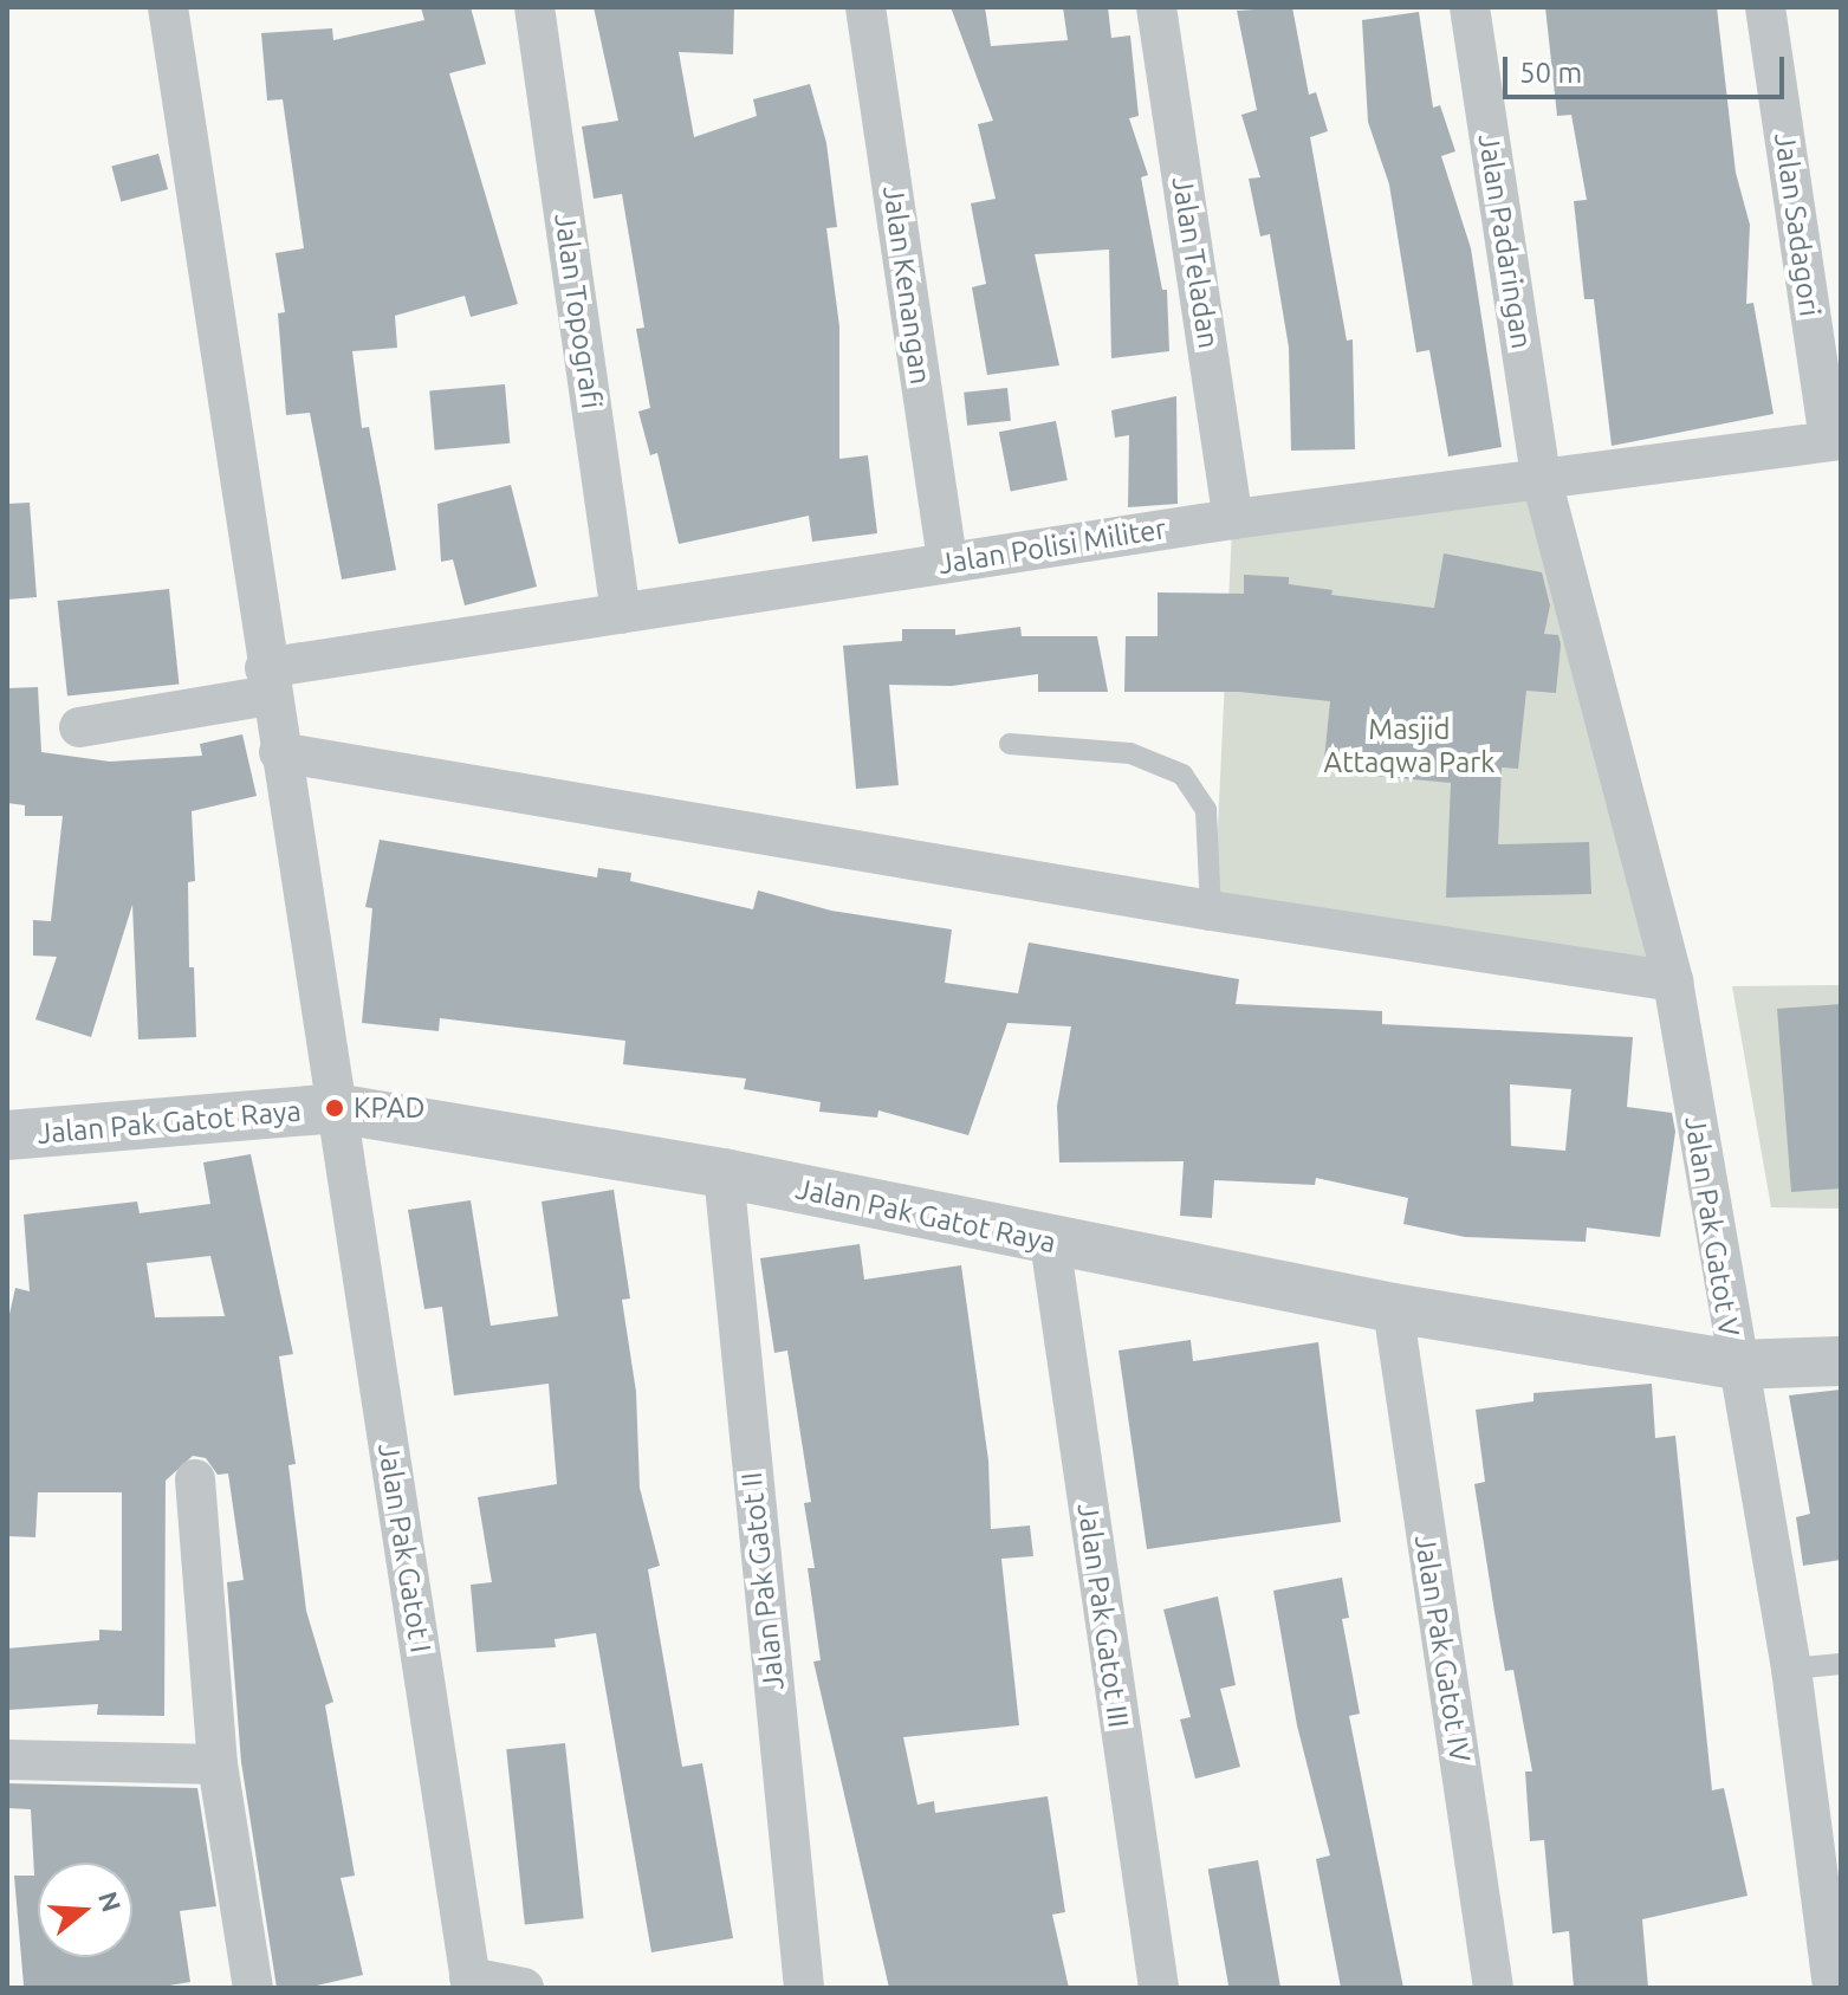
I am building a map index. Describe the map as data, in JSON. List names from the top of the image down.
{
  "streets": {
    "street": [
      "Jalan Sadagori",
      "Jalan Padaringan",
      "Jalan Teladan",
      "Jalan Kenangan",
      "Jalan Topografi",
      "Jalan Polisi Militer",
      "Jalan Pak Gatot Raya",
      "Jalan Pak Gatot V",
      "Jalan Pak Gatot I",
      "Jalan Pak Gatot II",
      "Jalan Pak Gatot III",
      "Jalan Pak Gatot IV"
    ]
  },
  "crossings": [
    ["Jalan Sadagori", "Jalan Polisi Militer"],
    ["Jalan Padaringan", "Jalan Polisi Militer"],
    ["Jalan Padaringan", "Jalan Pak Gatot V"],
    ["Jalan Teladan", "Jalan Polisi Militer"],
    ["Jalan Kenangan", "Jalan Polisi Militer"],
    ["Jalan Topografi", "Jalan Polisi Militer"],
    ["Jalan Polisi Militer", "Jalan Pak Gatot V"],
    ["Jalan Polisi Militer", "Jalan Pak Gatot I"],
    ["Jalan Pak Gatot Raya", "Jalan Pak Gatot V"],
    ["Jalan Pak Gatot Raya", "Jalan Pak Gatot I"],
    ["Jalan Pak Gatot Raya", "Jalan Pak Gatot II"],
    ["Jalan Pak Gatot Raya", "Jalan Pak Gatot III"],
    ["Jalan Pak Gatot Raya", "Jalan Pak Gatot IV"]
  ],
  "parks": ["Masjid Attaqwa Park"],
  "places": ["KPAD"],
  "scale_bar": "50 m",
  "north": "right"
}
